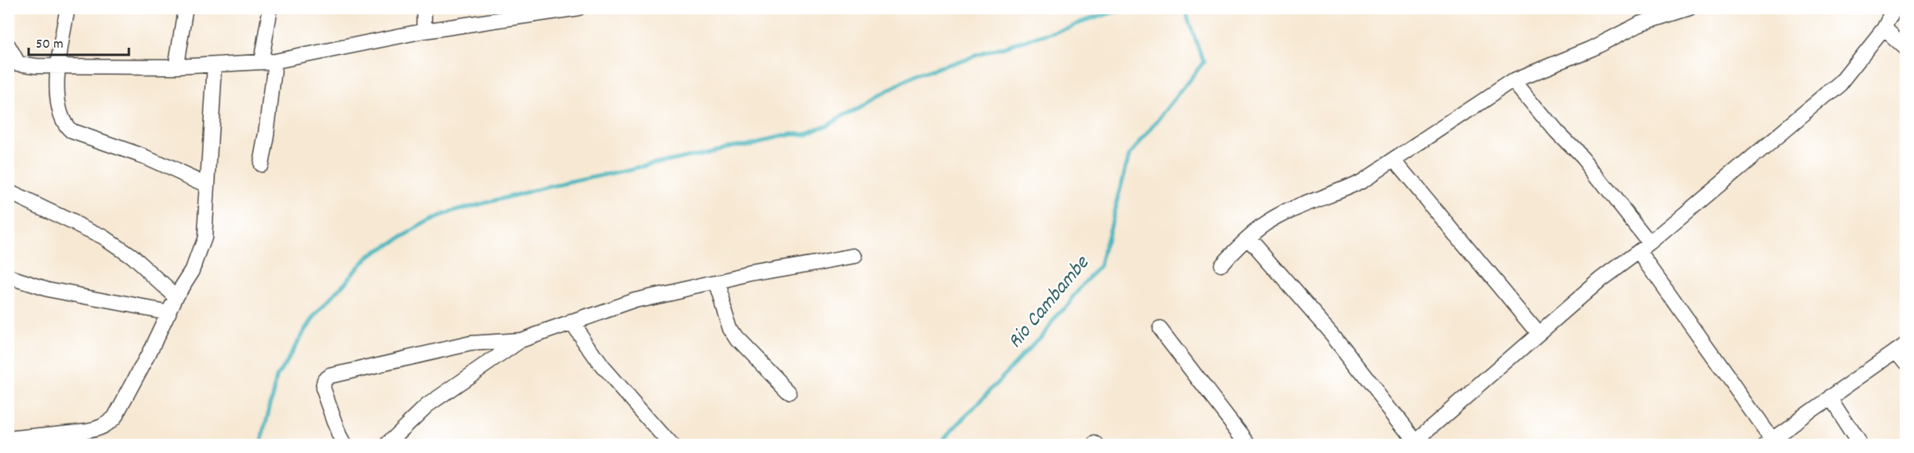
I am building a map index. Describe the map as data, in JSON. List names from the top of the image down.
{
  "water": ["Rio Cambambe"],
  "scale_bar": "50 m"
}
